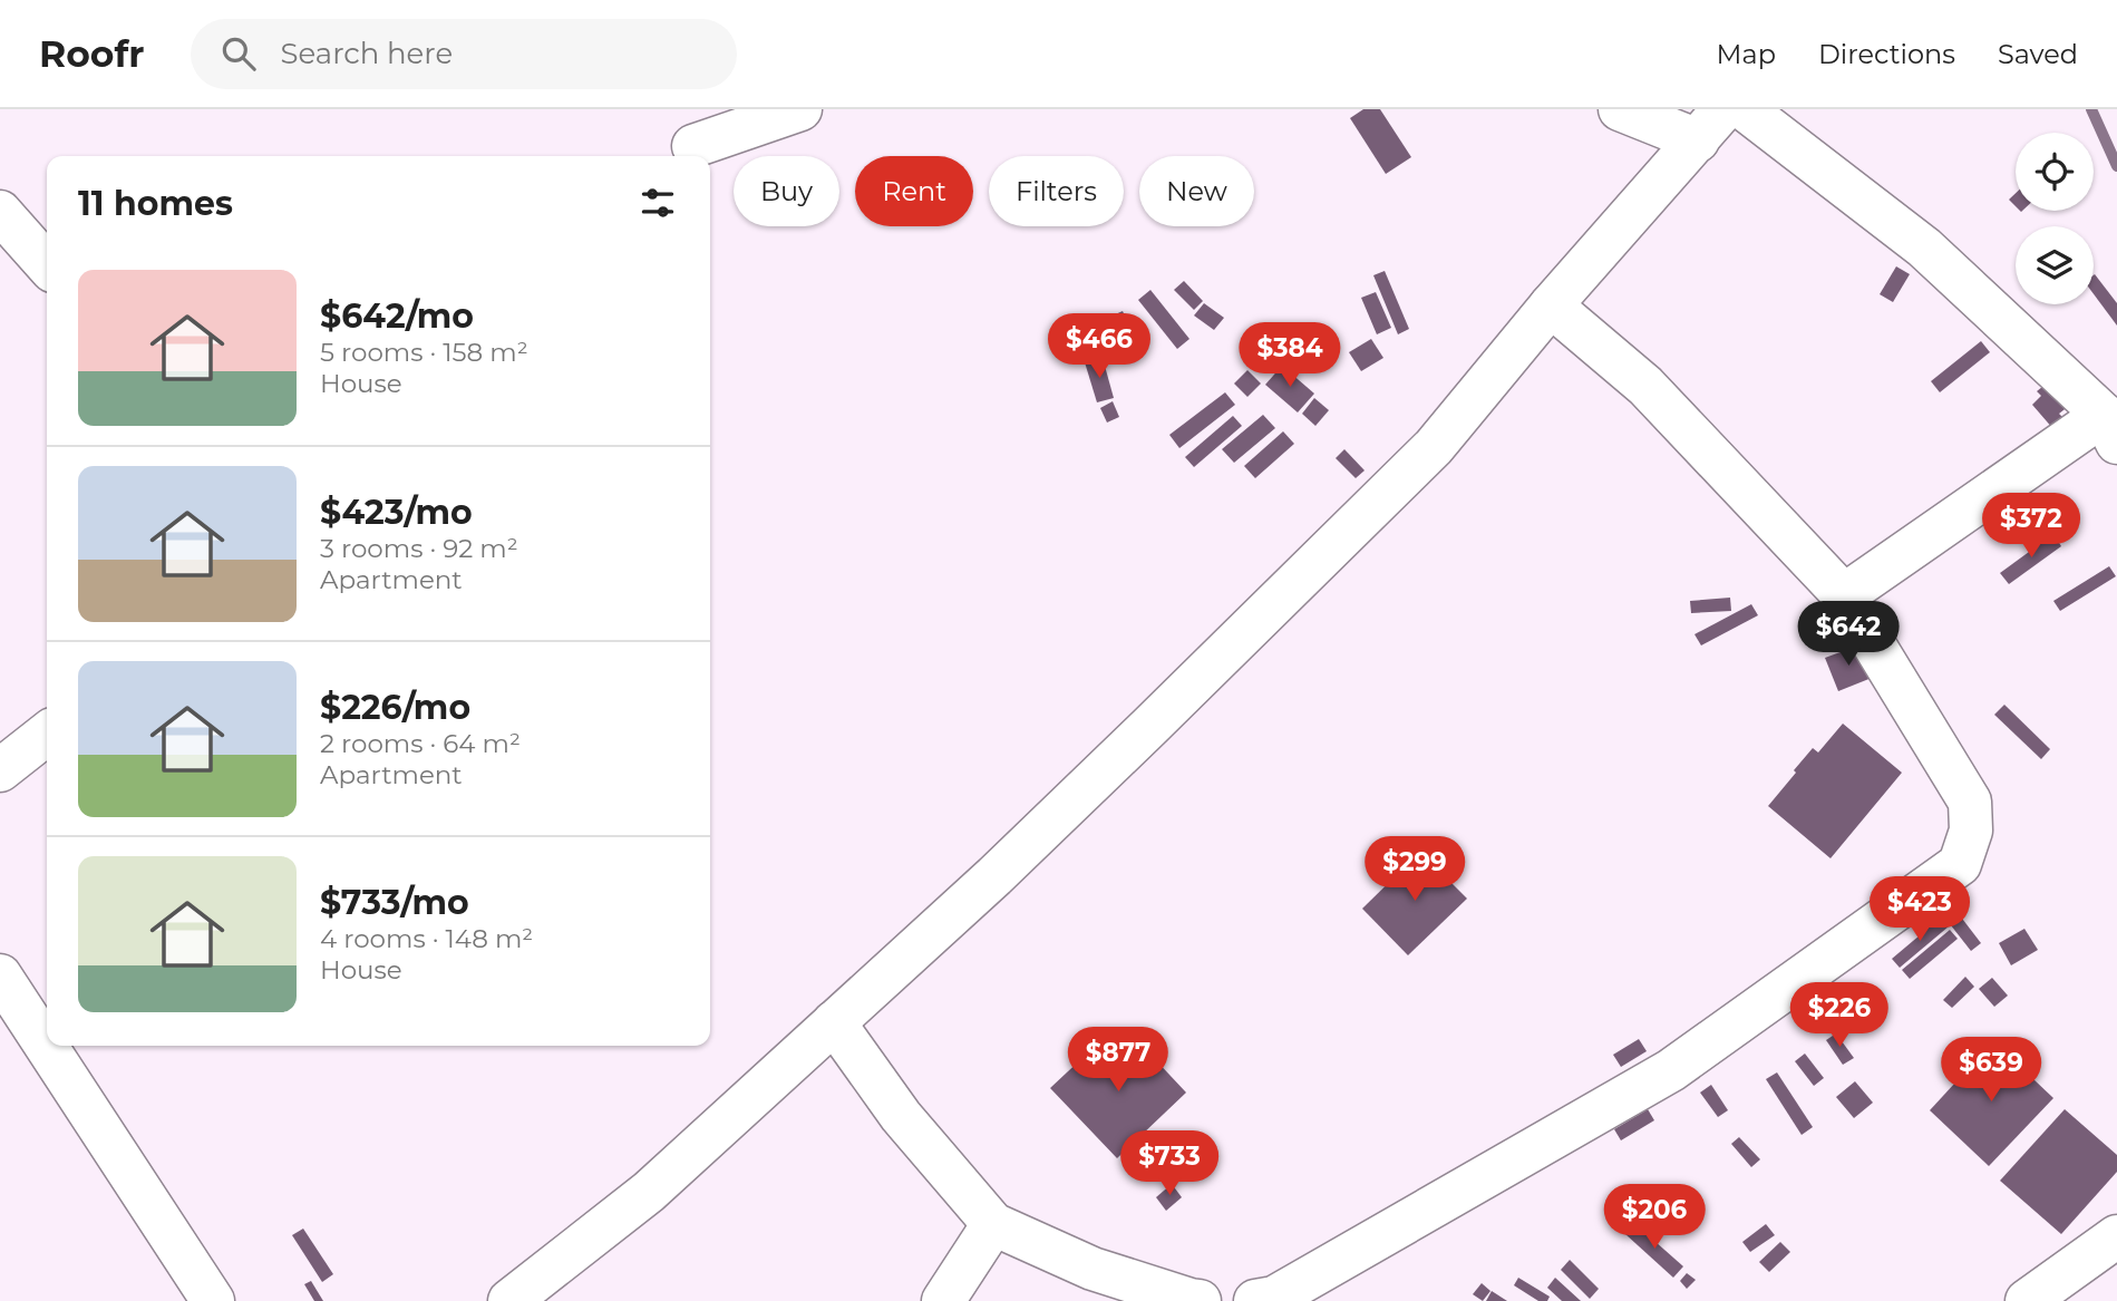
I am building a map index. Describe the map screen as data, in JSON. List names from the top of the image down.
{
  "page": {
    "header": "Roofr",
    "search": "Search here",
    "nav": ["Map", "Directions", "Saved"],
    "chip": [
      "Buy",
      "Rent",
      "Filters",
      "New"
    ],
    "heading": "11 homes",
    "list": [
      {
        "name": "$642/mo",
        "note": "5 rooms · 158 m² · House"
      },
      {
        "name": "$423/mo",
        "note": "3 rooms · 92 m² · Apartment"
      },
      {
        "name": "$226/mo",
        "note": "2 rooms · 64 m² · Apartment"
      },
      {
        "name": "$733/mo",
        "note": "4 rooms · 148 m² · House"
      }
    ],
    "price": [
      "$466",
      "$384",
      "$372",
      "$642",
      "$299",
      "$423",
      "$226",
      "$877",
      "$639",
      "$733",
      "$206"
    ]
  }
}
